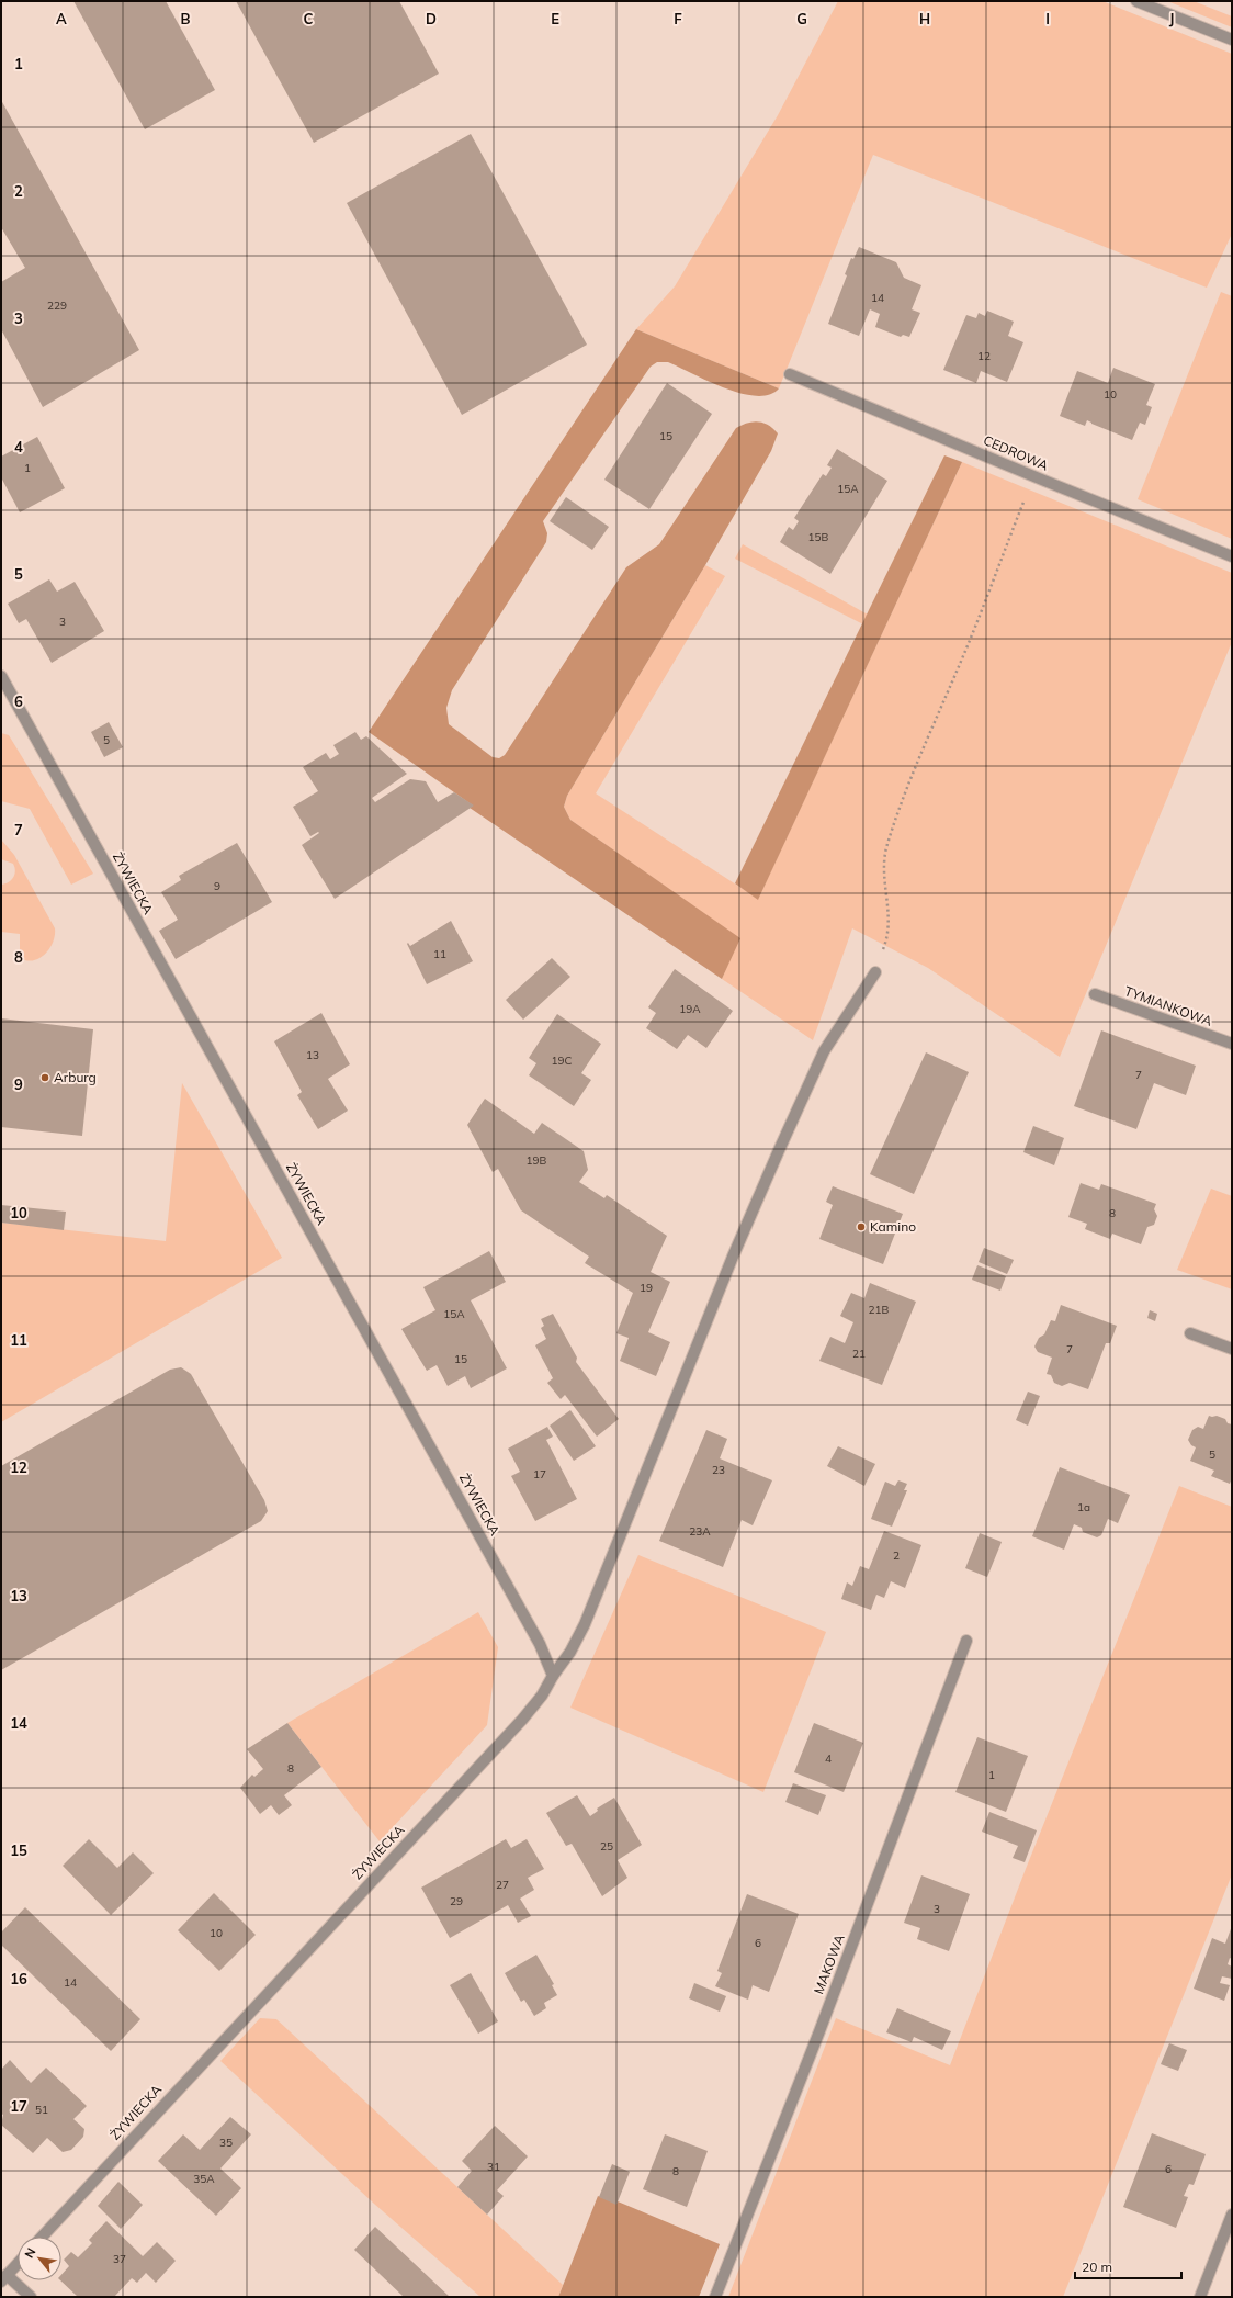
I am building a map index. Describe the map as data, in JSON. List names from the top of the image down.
{
  "streets": {
    "street": [
      "CEDROWA",
      "ŻYWIECKA",
      "TYMIANKOWA",
      "MAKOWA"
    ]
  },
  "places": ["Arburg", "Kamino"],
  "house_numbers": [
    "14",
    "229",
    "12",
    "10",
    "15",
    "1",
    "15A",
    "15B",
    "3",
    "5",
    "9",
    "11",
    "19A",
    "13",
    "19C",
    "7",
    "19B",
    "8",
    "19",
    "21B",
    "15A",
    "7",
    "21",
    "15",
    "5",
    "23",
    "17",
    "1a",
    "23A",
    "2",
    "4",
    "8",
    "1",
    "25",
    "27",
    "29",
    "3",
    "10",
    "6",
    "14",
    "51",
    "35",
    "31",
    "6",
    "8",
    "35A",
    "37"
  ],
  "scale_bar": "20 m",
  "north": "top left",
  "grid": {
    "columns": [
      "A",
      "B",
      "C",
      "D",
      "E",
      "F",
      "G",
      "H",
      "I",
      "J"
    ],
    "rows": [
      "1",
      "2",
      "3",
      "4",
      "5",
      "6",
      "7",
      "8",
      "9",
      "10",
      "11",
      "12",
      "13",
      "14",
      "15",
      "16",
      "17"
    ]
  }
}
